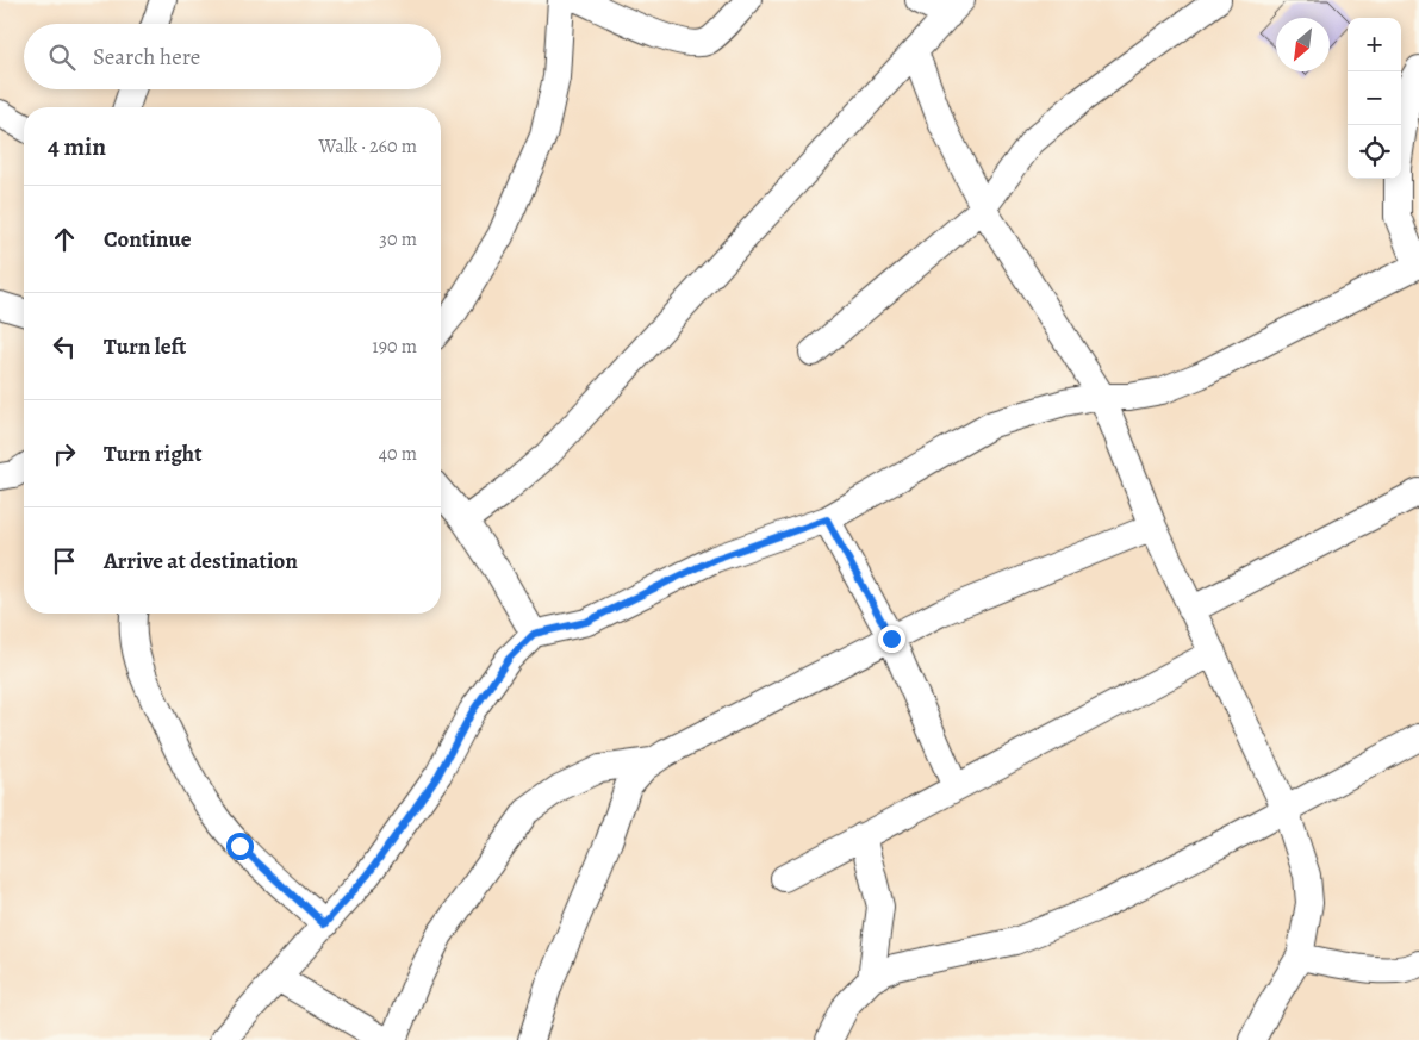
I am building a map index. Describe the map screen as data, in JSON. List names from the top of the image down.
{
  "north": "bottom left",
  "page": {
    "map_buttons": ["+", "−"],
    "search": "Search here",
    "heading": ["4 min", "Walk · 260 m"],
    "list": [
      ["Continue", "30 m"],
      ["Turn left", "190 m"],
      ["Turn right", "40 m"],
      "Arrive at destination"
    ]
  }
}
